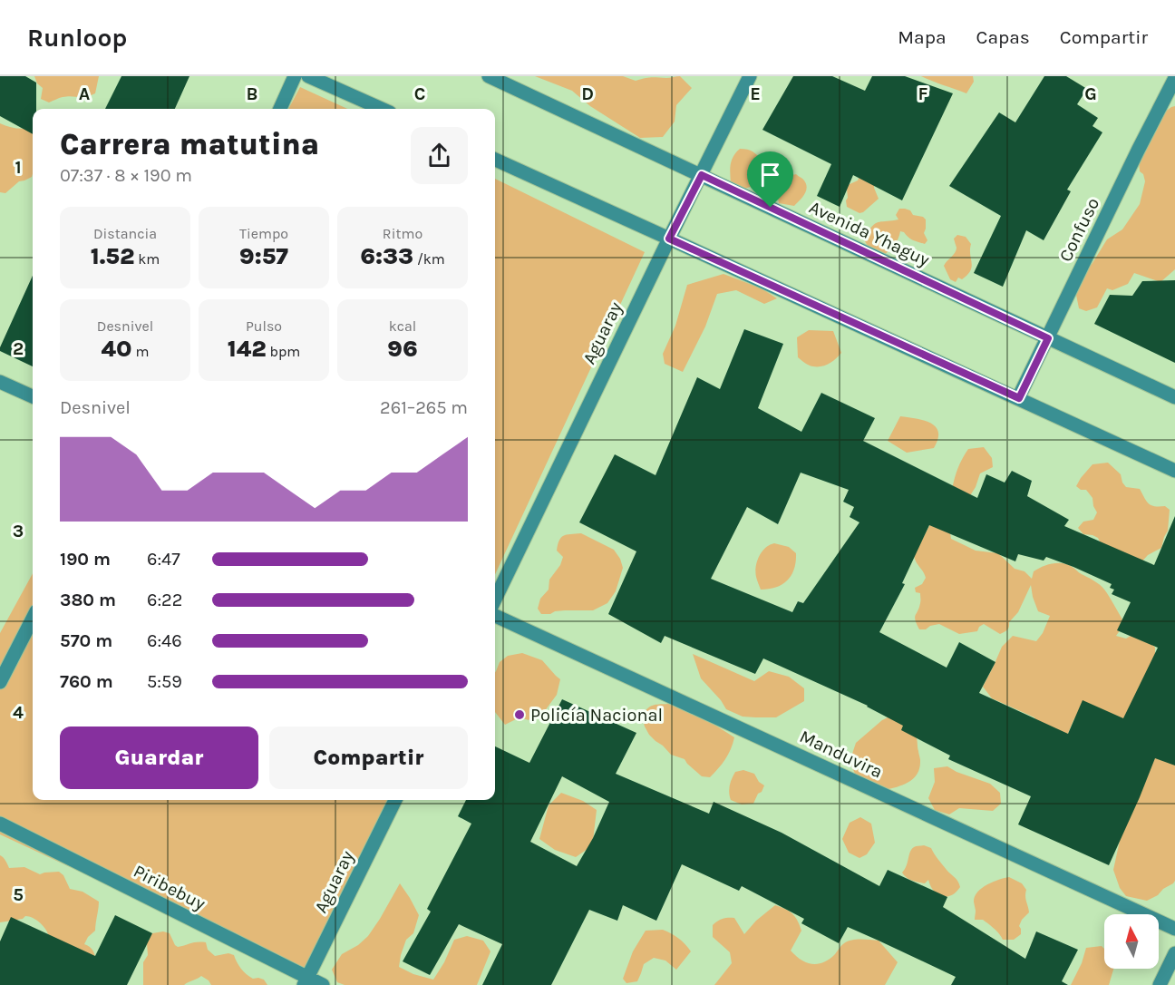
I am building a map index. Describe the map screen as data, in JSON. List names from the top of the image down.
{
  "streets": {
    "street": [
      "Confuso",
      "Avenida Yhaguy",
      "Aguaray",
      "Manduvira",
      "Piribebuy"
    ]
  },
  "crossings": [
    ["Confuso", "Avenida Yhaguy"],
    ["Avenida Yhaguy", "Aguaray"],
    ["Aguaray", "Piribebuy"]
  ],
  "places": ["Policía Nacional"],
  "north": "top",
  "page": {
    "header": "Runloop",
    "nav": ["Mapa", "Capas", "Compartir"],
    "heading": ["Carrera matutina", "07:37 · 8 × 190 m"],
    "stats": [
      ["Distancia", "1.52 km"],
      ["Tiempo", "9:57"],
      ["Ritmo", "6:33 /km"],
      ["Desnivel", "40 m"],
      ["Pulso", "142 bpm"],
      ["kcal", "96"]
    ],
    "chart": ["Desnivel", "261–265 m"],
    "list": [
      {
        "name": "190 m",
        "note": "6:47"
      },
      {
        "name": "380 m",
        "note": "6:22"
      },
      {
        "name": "570 m",
        "note": "6:46"
      },
      {
        "name": "760 m",
        "note": "5:59"
      }
    ],
    "buttons": ["Guardar", "Compartir"]
  },
  "grid": {
    "columns": [
      "A",
      "B",
      "C",
      "D",
      "E",
      "F",
      "G"
    ],
    "rows": [
      "1",
      "2",
      "3",
      "4",
      "5"
    ]
  }
}
